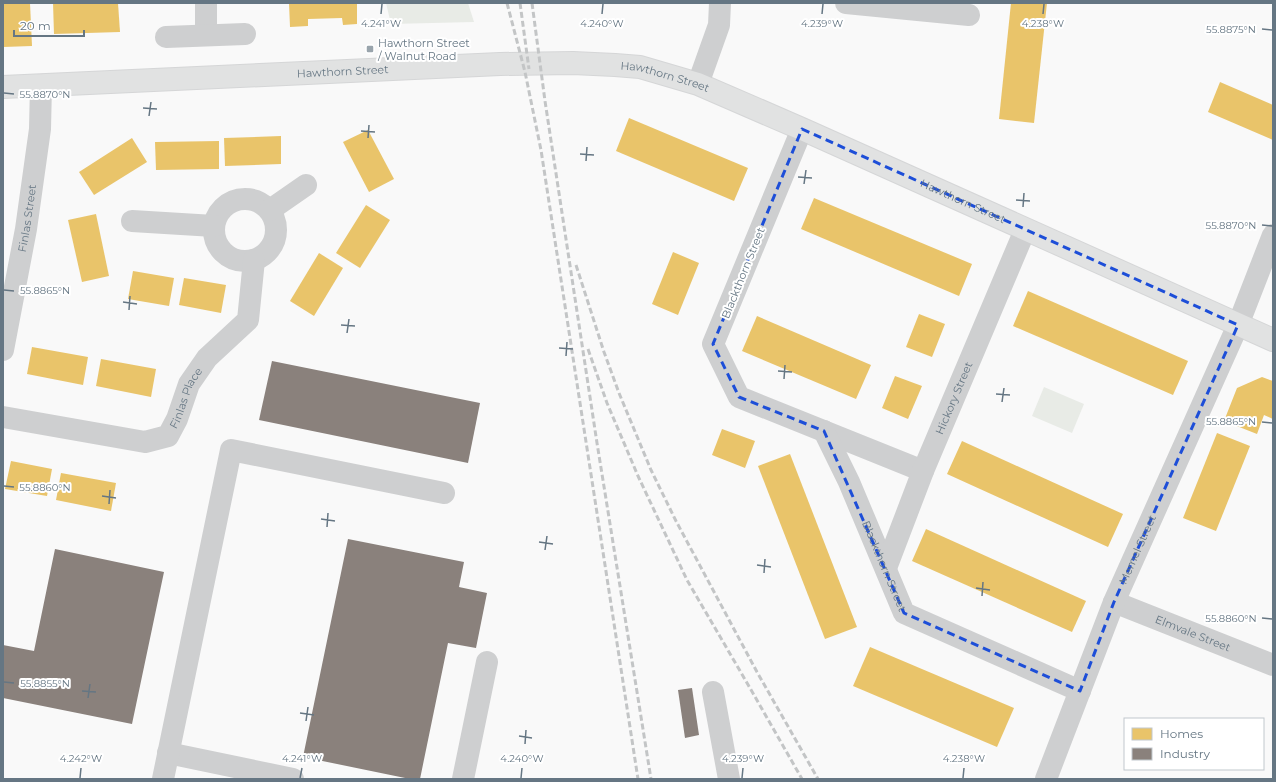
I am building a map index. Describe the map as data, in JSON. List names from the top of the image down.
{
  "streets": {
    "main road": ["Hawthorn Street"],
    "street": [
      "Finlas Street",
      "Blackthorn Street",
      "Hickory Street",
      "Finlas Place",
      "Memel Street",
      "Elmvale Street"
    ]
  },
  "crossings": [
    ["Hawthorn Street", "Finlas Street"],
    ["Hawthorn Street", "Blackthorn Street"],
    ["Hawthorn Street", "Hickory Street"],
    ["Hawthorn Street", "Memel Street"],
    ["Blackthorn Street", "Hickory Street"],
    ["Blackthorn Street", "Memel Street"],
    ["Memel Street", "Elmvale Street"]
  ],
  "places": {
    "transit": ["Hawthorn Street / Walnut Road"]
  },
  "legend": ["Homes", "Industry"],
  "scale_bar": "20 m",
  "coordinates": [
    "4.241°W",
    "4.240°W",
    "4.239°W",
    "4.238°W",
    "55.8875°N",
    "55.8870°N",
    "55.8865°N",
    "55.8860°N",
    "55.8855°N",
    "4.242°W"
  ]
}
